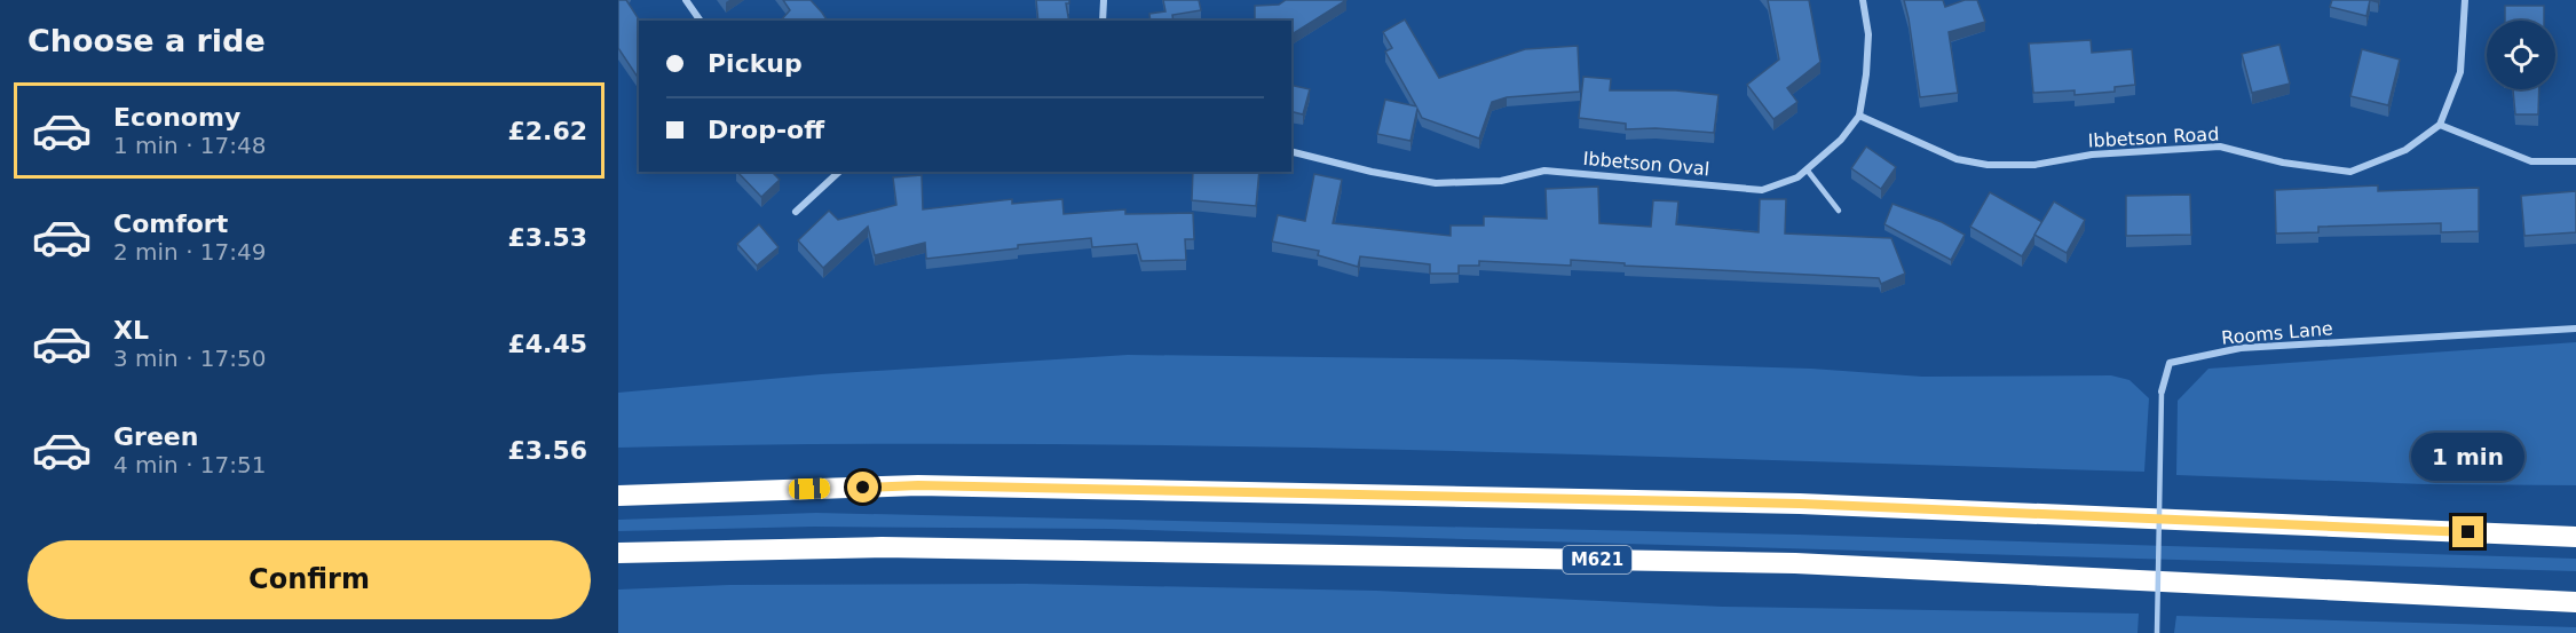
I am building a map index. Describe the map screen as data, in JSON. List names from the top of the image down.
{
  "streets": {
    "highway": ["M621"],
    "street": ["Ibbetson Road", "Ibbetson Oval", "Rooms Lane"]
  },
  "crossings": [
    ["Ibbetson Road", "Ibbetson Oval"]
  ],
  "page": {
    "heading": "Choose a ride",
    "banner": ["Pickup", "Drop-off"],
    "list": [
      {
        "name": "Economy",
        "note": "1 min · 17:48",
        "value": "£2.62"
      },
      {
        "name": "Comfort",
        "note": "2 min · 17:49",
        "value": "£3.53"
      },
      {
        "name": "XL",
        "note": "3 min · 17:50",
        "value": "£4.45"
      },
      {
        "name": "Green",
        "note": "4 min · 17:51",
        "value": "£3.56"
      }
    ],
    "bubble": "1 min",
    "buttons": "Confirm"
  }
}
